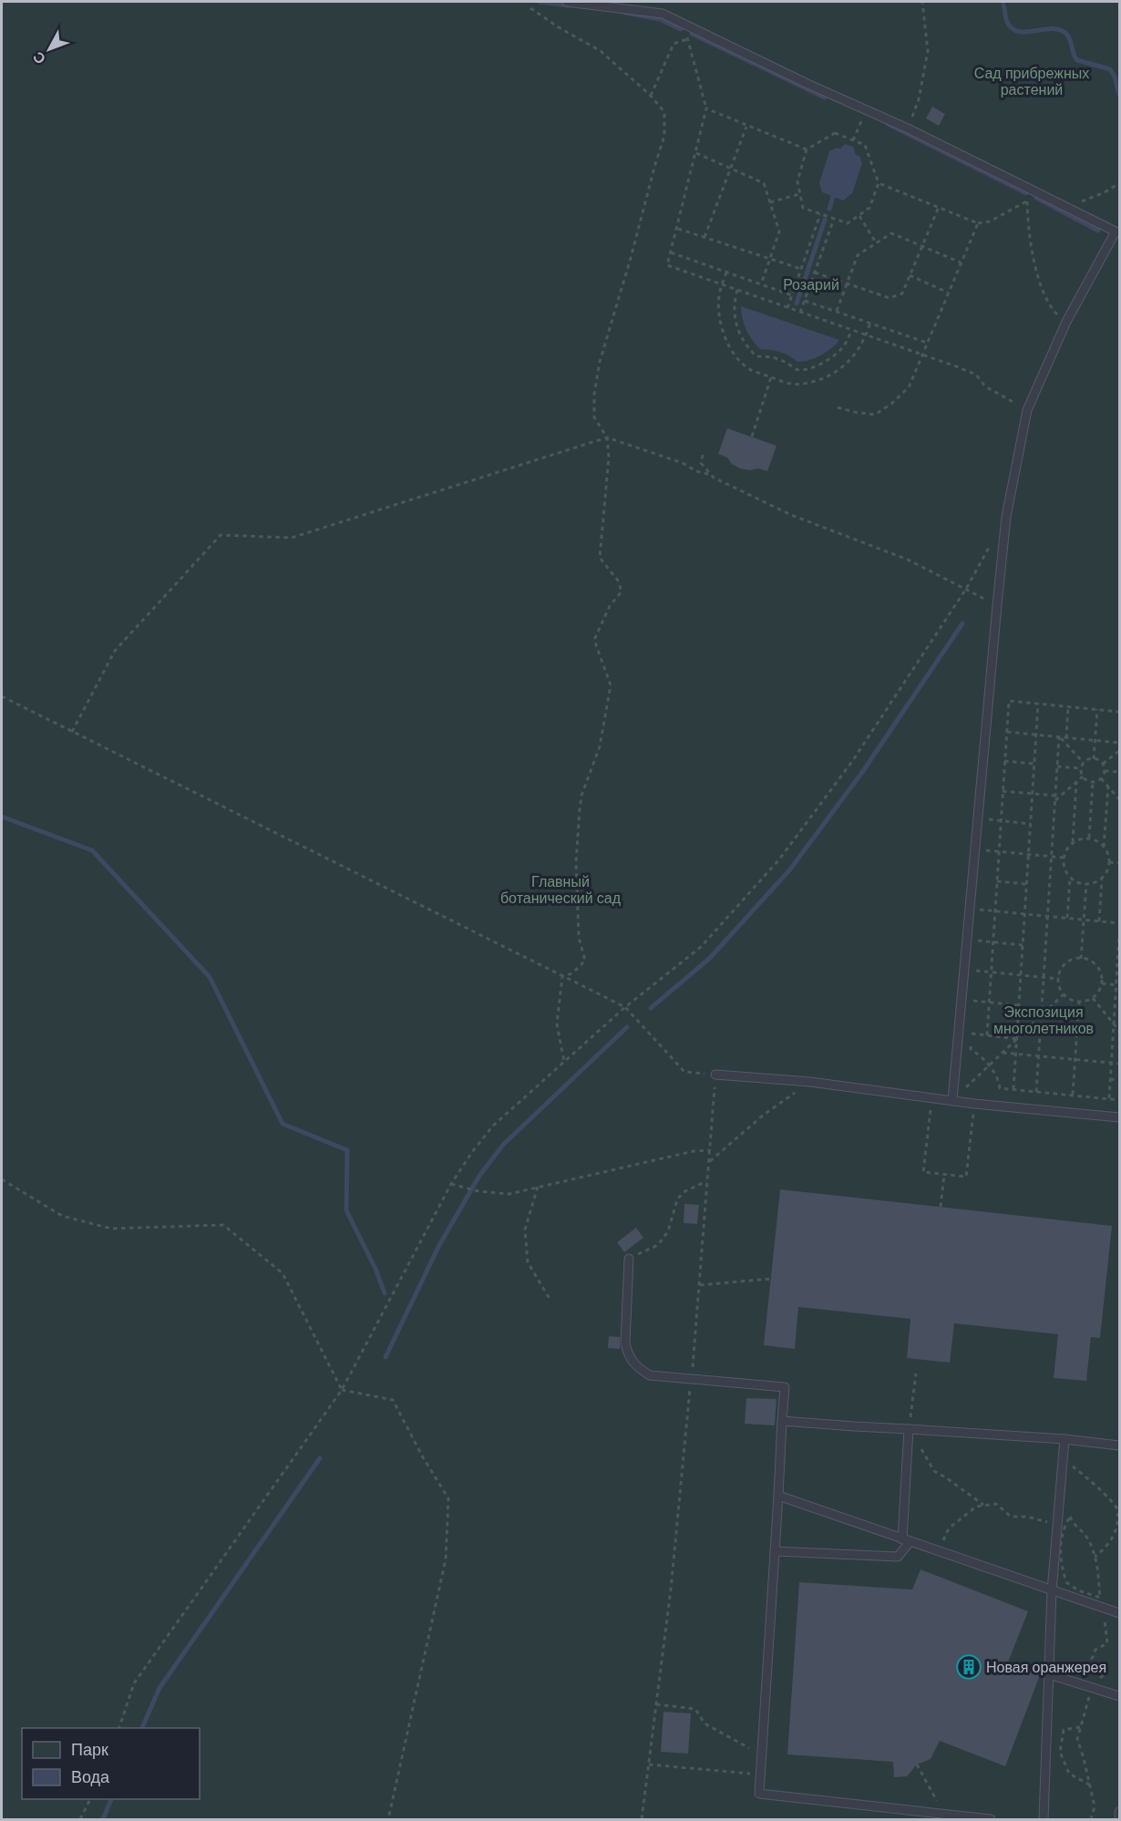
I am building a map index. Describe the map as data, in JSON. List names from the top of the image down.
{
  "parks": [
    "Сад прибрежных растений",
    "Розарий",
    "Главный ботанический сад",
    "Экспозиция многолетников"
  ],
  "places": {
    "building": ["Новая оранжерея"]
  },
  "legend": ["Парк", "Вода"],
  "north": "bottom left"
}
